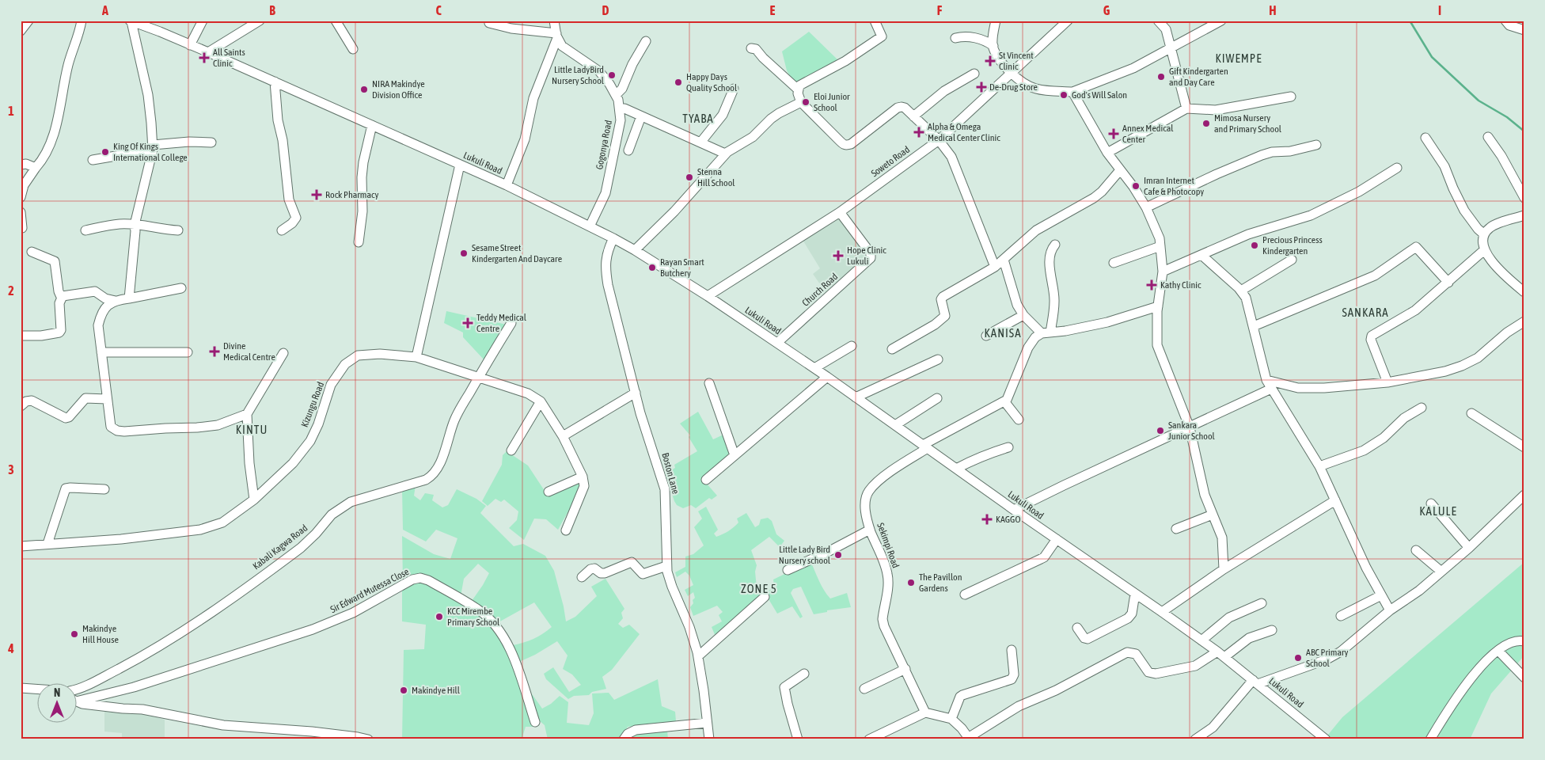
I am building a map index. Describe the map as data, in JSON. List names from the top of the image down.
{
  "streets": {
    "street": [
      "Gogonya Road",
      "Soweto Road",
      "Lukuli Road",
      "Church Road",
      "Kizungu Road",
      "Boston Lane",
      "Sekimpi Road",
      "Kabali Kagwa Road",
      "Sir Edward Mutessa Close"
    ]
  },
  "crossings": [
    ["Gogonya Road", "Lukuli Road"],
    ["Soweto Road", "Lukuli Road"],
    ["Soweto Road", "Church Road"],
    ["Lukuli Road", "Church Road"],
    ["Lukuli Road", "Boston Lane"],
    ["Lukuli Road", "Sekimpi Road"],
    ["Kizungu Road", "Kabali Kagwa Road"]
  ],
  "districts": [
    "KIWEMPE",
    "TYABA",
    "SANKARA",
    "KANISA",
    "KINTU",
    "KALULE",
    "ZONE 5"
  ],
  "places": {
    "health": [
      "All Saints Clinic",
      "St Vincent Clinic",
      "De-Drug Store",
      "Alpha & Omega Medical Center Clinic",
      "Annex Medical Center",
      "Rock Pharmacy",
      "Hope Clinic Lukuli",
      "Kathy Clinic",
      "Teddy Medical Centre",
      "Divine Medical Centre",
      "KAGGO"
    ],
    "other": [
      "Little LadyBird Nursery School",
      "Gift Kindergarten and Day Care",
      "Happy Days Quality School",
      "NIRA Makindye Division Office",
      "God's Will Salon",
      "Eloi Junior School",
      "Mimosa Nursery and Primary School",
      "King Of Kings International College",
      "Stenna Hill School",
      "Imran Internet Cafe & Photocopy",
      "Precious Princess Kindergarten",
      "Sesame Street Kindergarten And Daycare",
      "Rayan Smart Butchery",
      "Sankara Junior School",
      "Little Lady Bird Nursery school",
      "The Pavillon Gardens",
      "KCC Mirembe Primary School",
      "Makindye Hill House",
      "ABC Primary School",
      "Makindye Hill"
    ]
  },
  "north": "top",
  "grid": {
    "columns": [
      "A",
      "B",
      "C",
      "D",
      "E",
      "F",
      "G",
      "H",
      "I"
    ],
    "rows": [
      "1",
      "2",
      "3",
      "4"
    ]
  }
}
